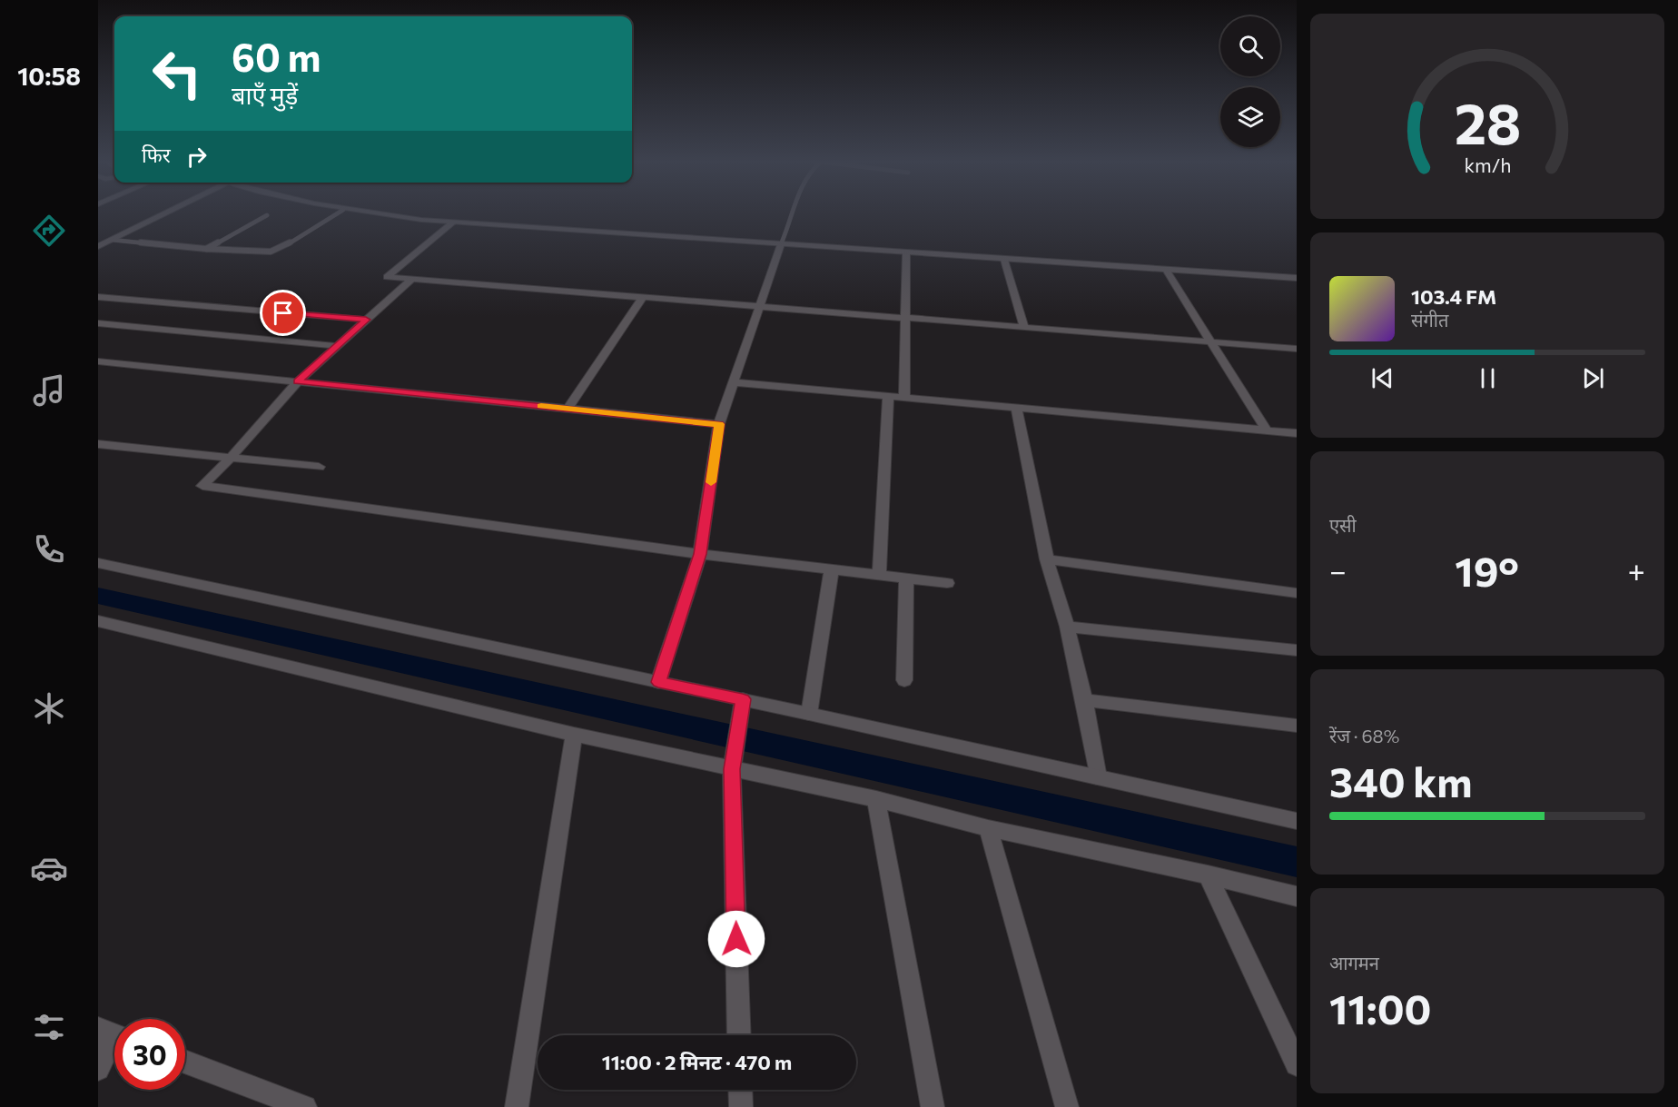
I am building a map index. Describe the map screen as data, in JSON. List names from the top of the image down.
{
  "page": {
    "tabs": "10:58",
    "turn": ["60 m", "बाएँ मुड़ें"],
    "then": "फिर",
    "song": ["103.4 FM", "संगीत"],
    "tile": [
      "एसी",
      ["रेंज · 68%", "340 km"],
      ["आगमन", "11:00"]
    ],
    "heat": ["−", "19°", "+"],
    "limit": "30",
    "trip": "11:00 · 2 मिनट · 470 m",
    "gauge": ["28", "km/h"]
  }
}
